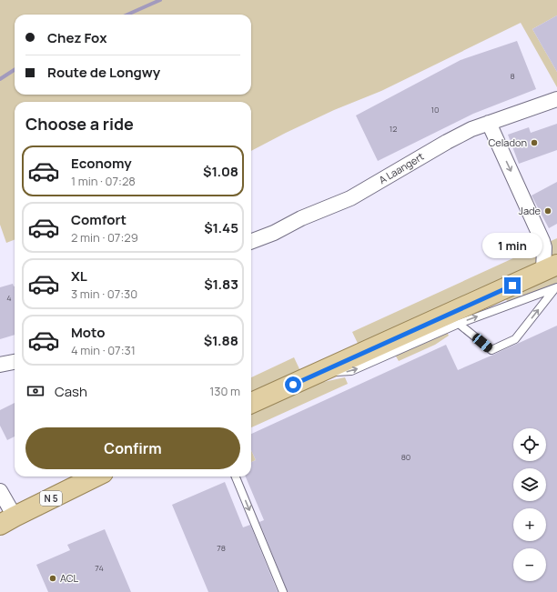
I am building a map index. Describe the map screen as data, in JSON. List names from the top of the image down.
{
  "streets": {
    "main road": ["N 5"],
    "street": ["A Laangert"]
  },
  "places": ["Celadon", "Jade", "ACL"],
  "house_numbers": [
    "8",
    "10",
    "12",
    "4",
    "80",
    "78",
    "74"
  ],
  "page": {
    "banner": ["Chez Fox", "Route de Longwy"],
    "heading": "Choose a ride",
    "list": [
      {
        "name": "Economy",
        "note": "1 min · 07:28",
        "value": "$1.08"
      },
      {
        "name": "Comfort",
        "note": "2 min · 07:29",
        "value": "$1.45"
      },
      {
        "name": "XL",
        "note": "3 min · 07:30",
        "value": "$1.83"
      },
      {
        "name": "Moto",
        "note": "4 min · 07:31",
        "value": "$1.88"
      }
    ],
    "bubble": "1 min",
    "pay": ["Cash", "130 m"],
    "buttons": "Confirm",
    "map_buttons": ["+", "−"]
  }
}
